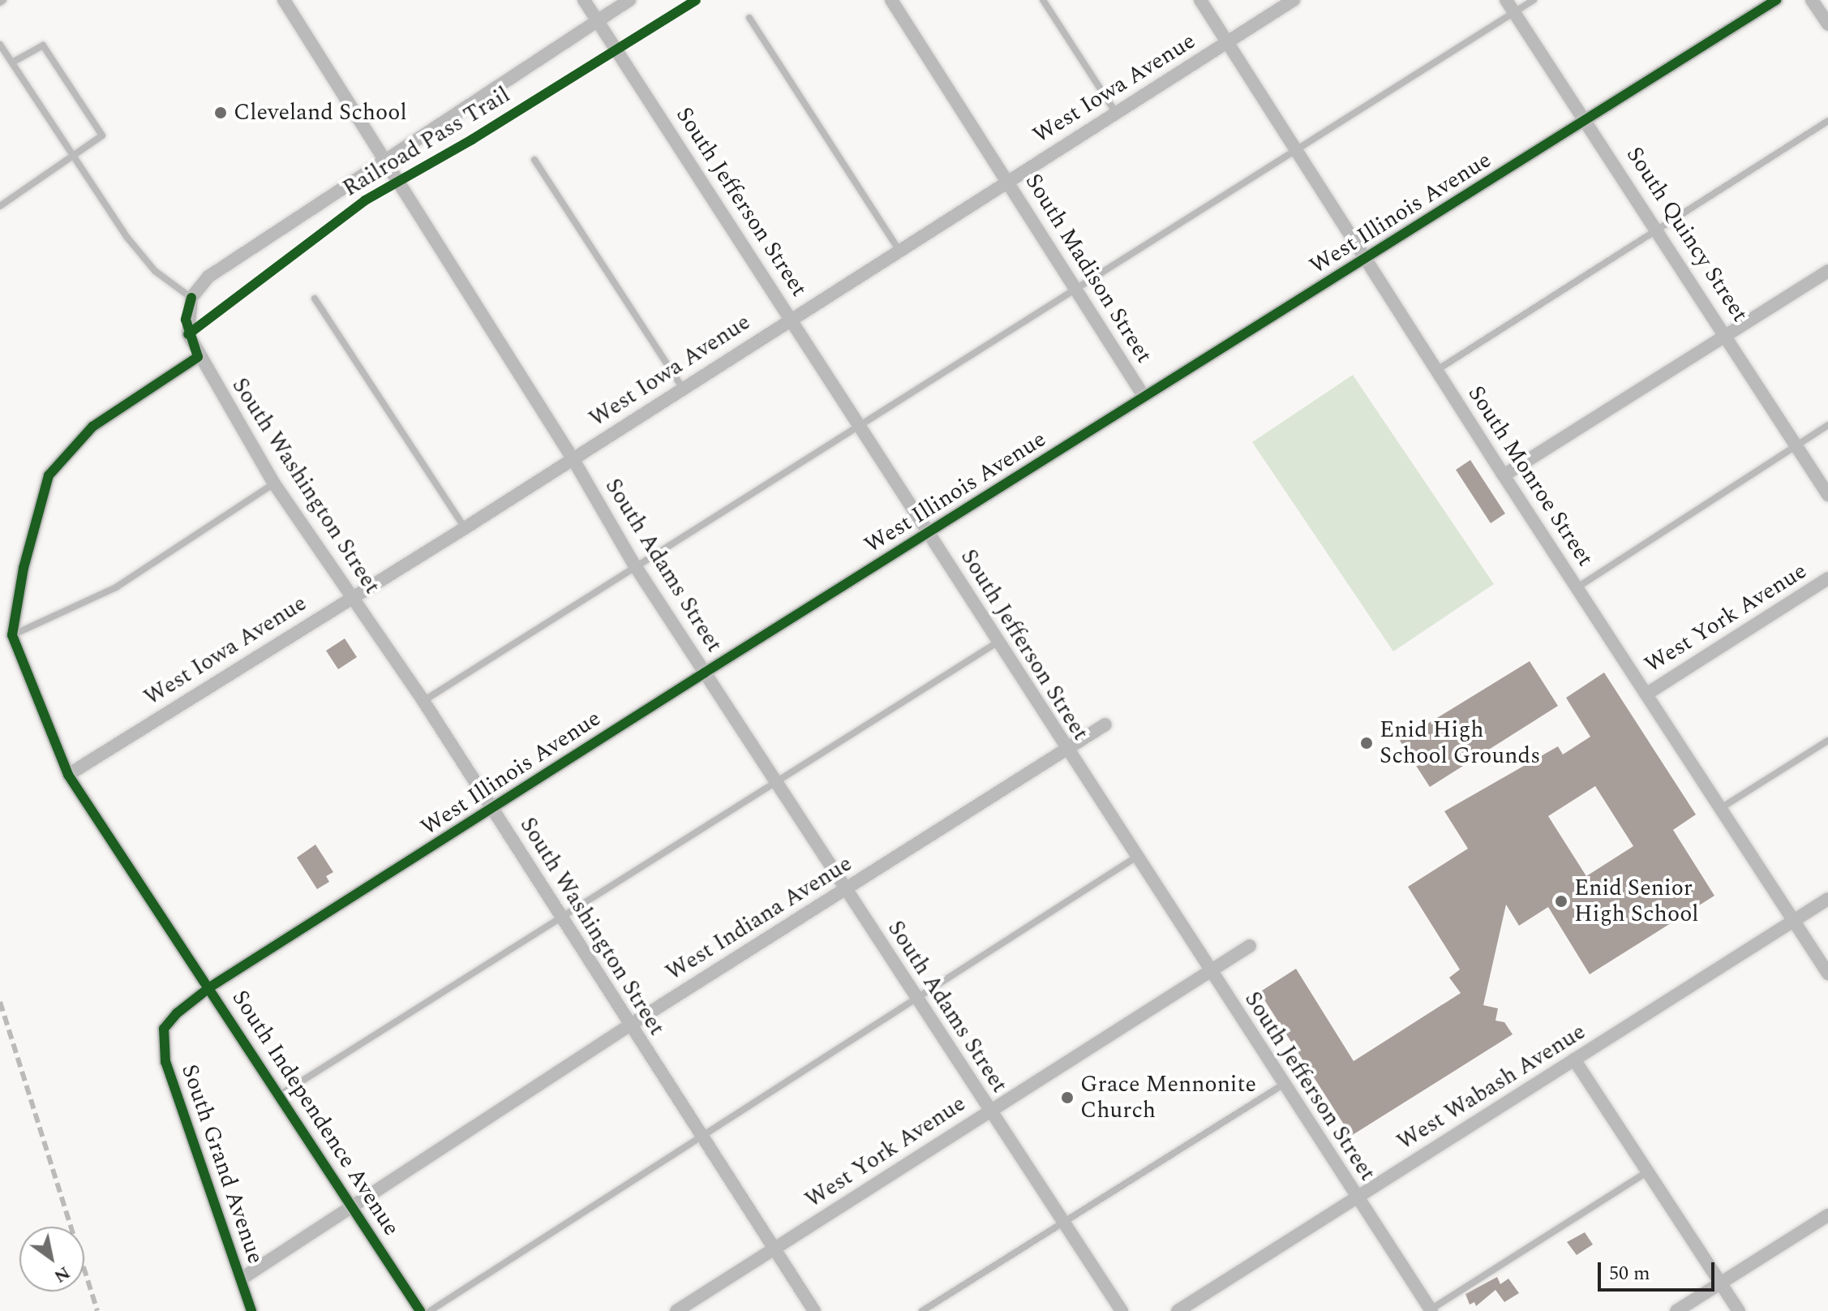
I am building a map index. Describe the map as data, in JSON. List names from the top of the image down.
{
  "streets": {
    "street": [
      "West Iowa Avenue",
      "South Jefferson Street",
      "West Illinois Avenue",
      "South Quincy Street",
      "South Madison Street",
      "South Monroe Street",
      "South Washington Street",
      "South Adams Street",
      "West York Avenue",
      "West Indiana Avenue",
      "West Wabash Avenue",
      "South Independence Avenue",
      "South Grand Avenue"
    ],
    "cycle path": ["Railroad Pass Trail"]
  },
  "crossings": [
    ["West Iowa Avenue", "South Jefferson Street"],
    ["West Iowa Avenue", "South Madison Street"],
    ["West Iowa Avenue", "South Monroe Street"],
    ["West Iowa Avenue", "South Washington Street"],
    ["West Iowa Avenue", "South Adams Street"],
    ["West Iowa Avenue", "South Independence Avenue"],
    ["South Jefferson Street", "West Illinois Avenue"],
    ["South Jefferson Street", "West York Avenue"],
    ["South Jefferson Street", "West Indiana Avenue"],
    ["South Jefferson Street", "West Wabash Avenue"],
    ["West Illinois Avenue", "South Quincy Street"],
    ["West Illinois Avenue", "South Madison Street"],
    ["West Illinois Avenue", "South Monroe Street"],
    ["West Illinois Avenue", "South Washington Street"],
    ["West Illinois Avenue", "South Adams Street"],
    ["West Illinois Avenue", "South Independence Avenue"],
    ["West Illinois Avenue", "South Grand Avenue"],
    ["South Monroe Street", "West York Avenue"],
    ["South Monroe Street", "West Wabash Avenue"],
    ["South Washington Street", "West York Avenue"],
    ["South Washington Street", "West Indiana Avenue"],
    ["South Adams Street", "West York Avenue"],
    ["South Adams Street", "West Indiana Avenue"],
    ["West Indiana Avenue", "South Independence Avenue"],
    ["West Indiana Avenue", "South Grand Avenue"]
  ],
  "places": [
    "Cleveland School",
    "Enid High School Grounds",
    "Enid Senior High School",
    "Grace Mennonite Church"
  ],
  "scale_bar": "50 m",
  "north": "bottom right"
}
